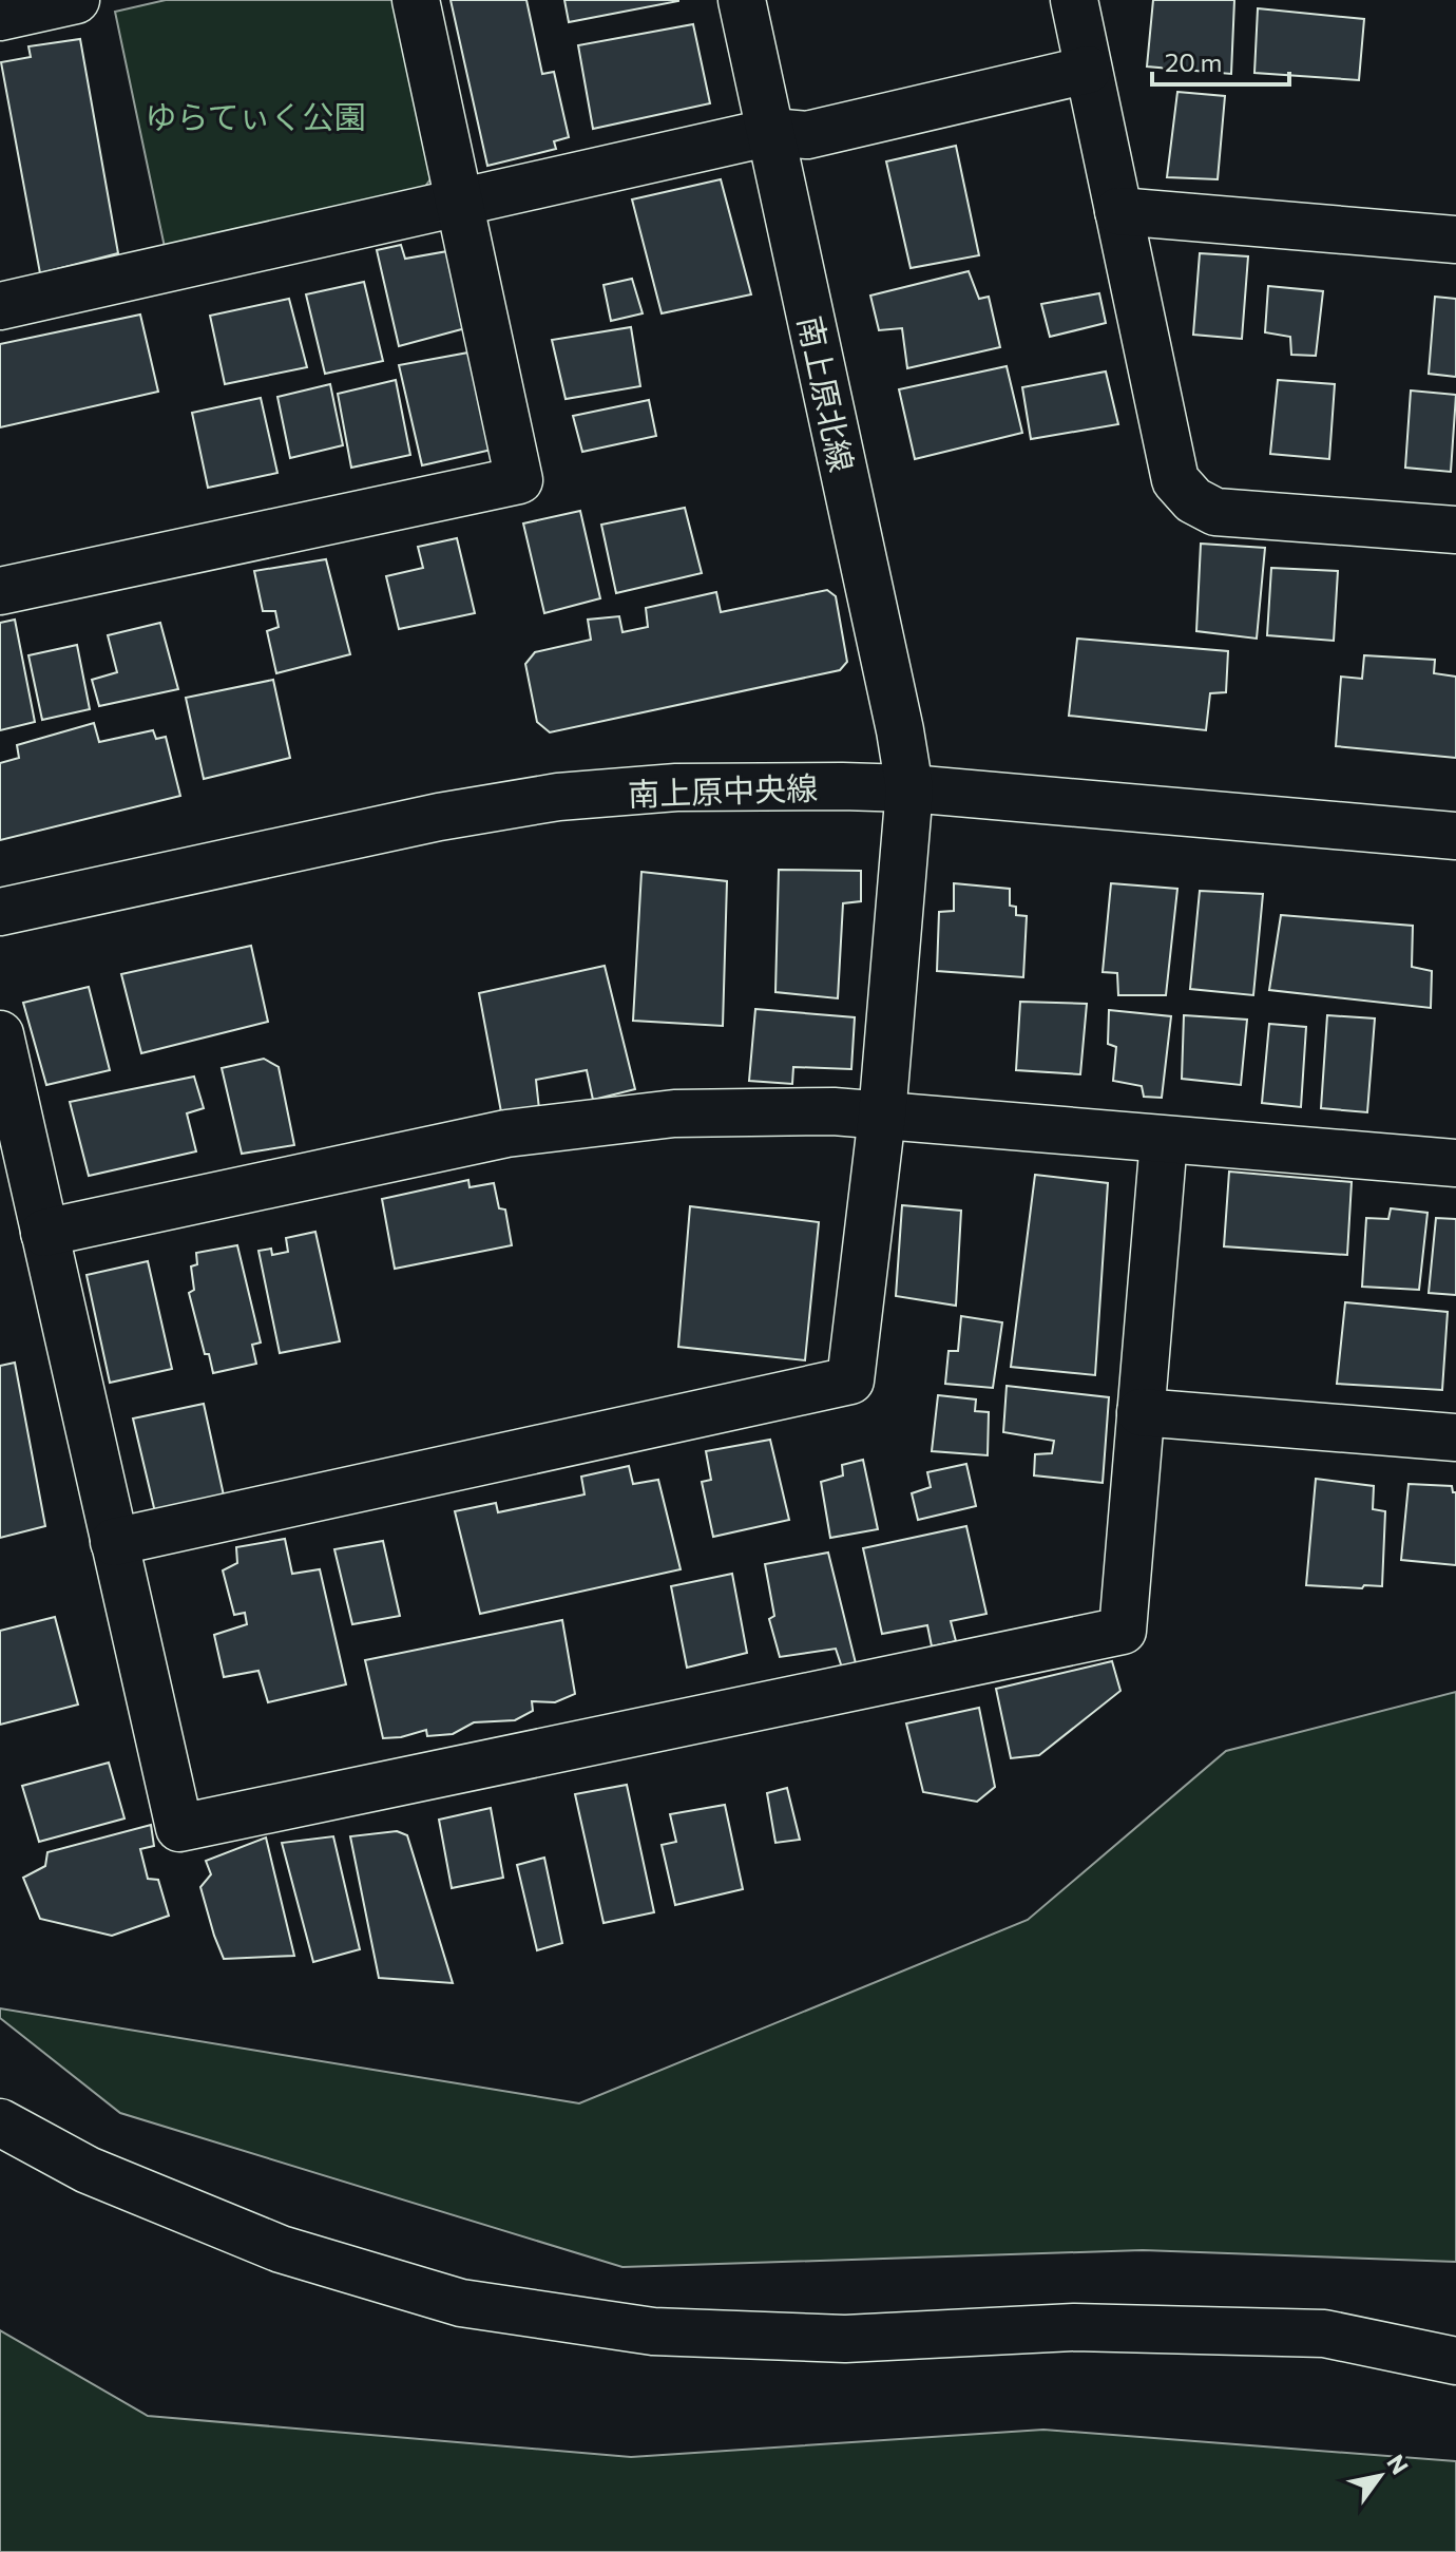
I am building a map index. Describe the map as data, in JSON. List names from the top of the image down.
{
  "streets": {
    "street": ["南上原北線", "南上原中央線"]
  },
  "crossings": [
    ["南上原北線", "南上原中央線"]
  ],
  "parks": ["ゆらてぃく公園"],
  "scale_bar": "20 m",
  "north": "top right"
}
